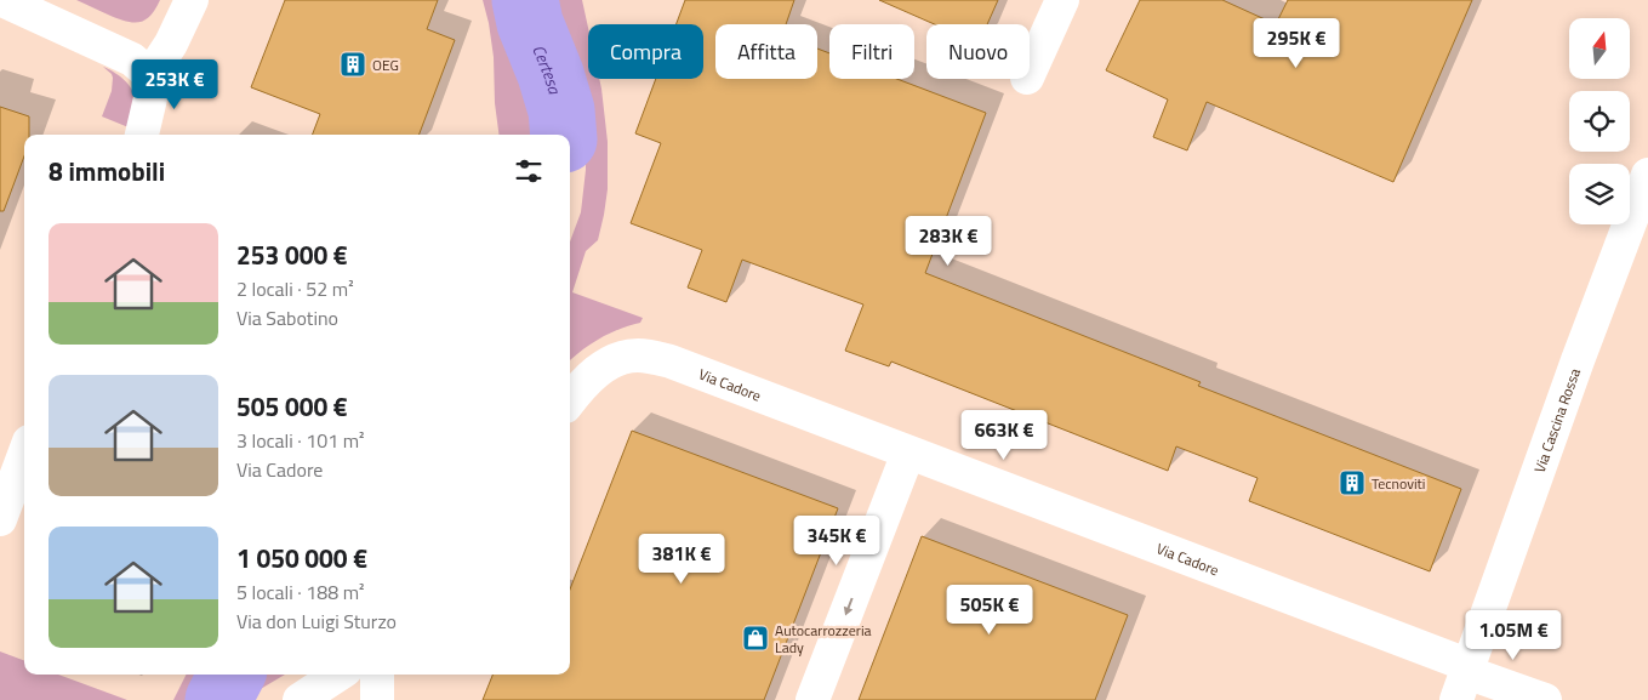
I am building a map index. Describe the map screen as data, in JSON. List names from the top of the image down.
{
  "streets": {
    "street": ["Via Cadore", "Via Cascina Rossa"]
  },
  "crossings": [
    ["Via Cadore", "Via Cascina Rossa"]
  ],
  "water": ["Certesa"],
  "places": {
    "building": ["OEG", "Tecnoviti"],
    "shop": ["Autocarrozzeria Lady"]
  },
  "north": "top",
  "page": {
    "price": [
      "295K €",
      "253K €",
      "283K €",
      "663K €",
      "345K €",
      "381K €",
      "505K €",
      "1.05M €"
    ],
    "chip": [
      "Compra",
      "Affitta",
      "Filtri",
      "Nuovo"
    ],
    "heading": "8 immobili",
    "list": [
      {
        "name": "253 000 €",
        "note": "2 locali · 52 m² · Via Sabotino"
      },
      {
        "name": "505 000 €",
        "note": "3 locali · 101 m² · Via Cadore"
      },
      {
        "name": "1 050 000 €",
        "note": "5 locali · 188 m² · Via don Luigi Sturzo"
      }
    ]
  }
}
